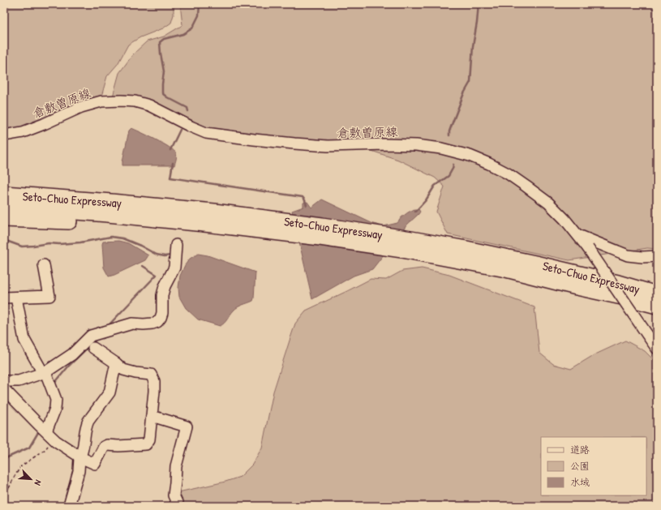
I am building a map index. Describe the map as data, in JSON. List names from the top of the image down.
{
  "streets": {
    "highway": ["Seto-Chuo Expressway"],
    "street": ["倉敷曽原線"]
  },
  "legend": ["道路", "公園", "水域"],
  "north": "bottom right"
}
